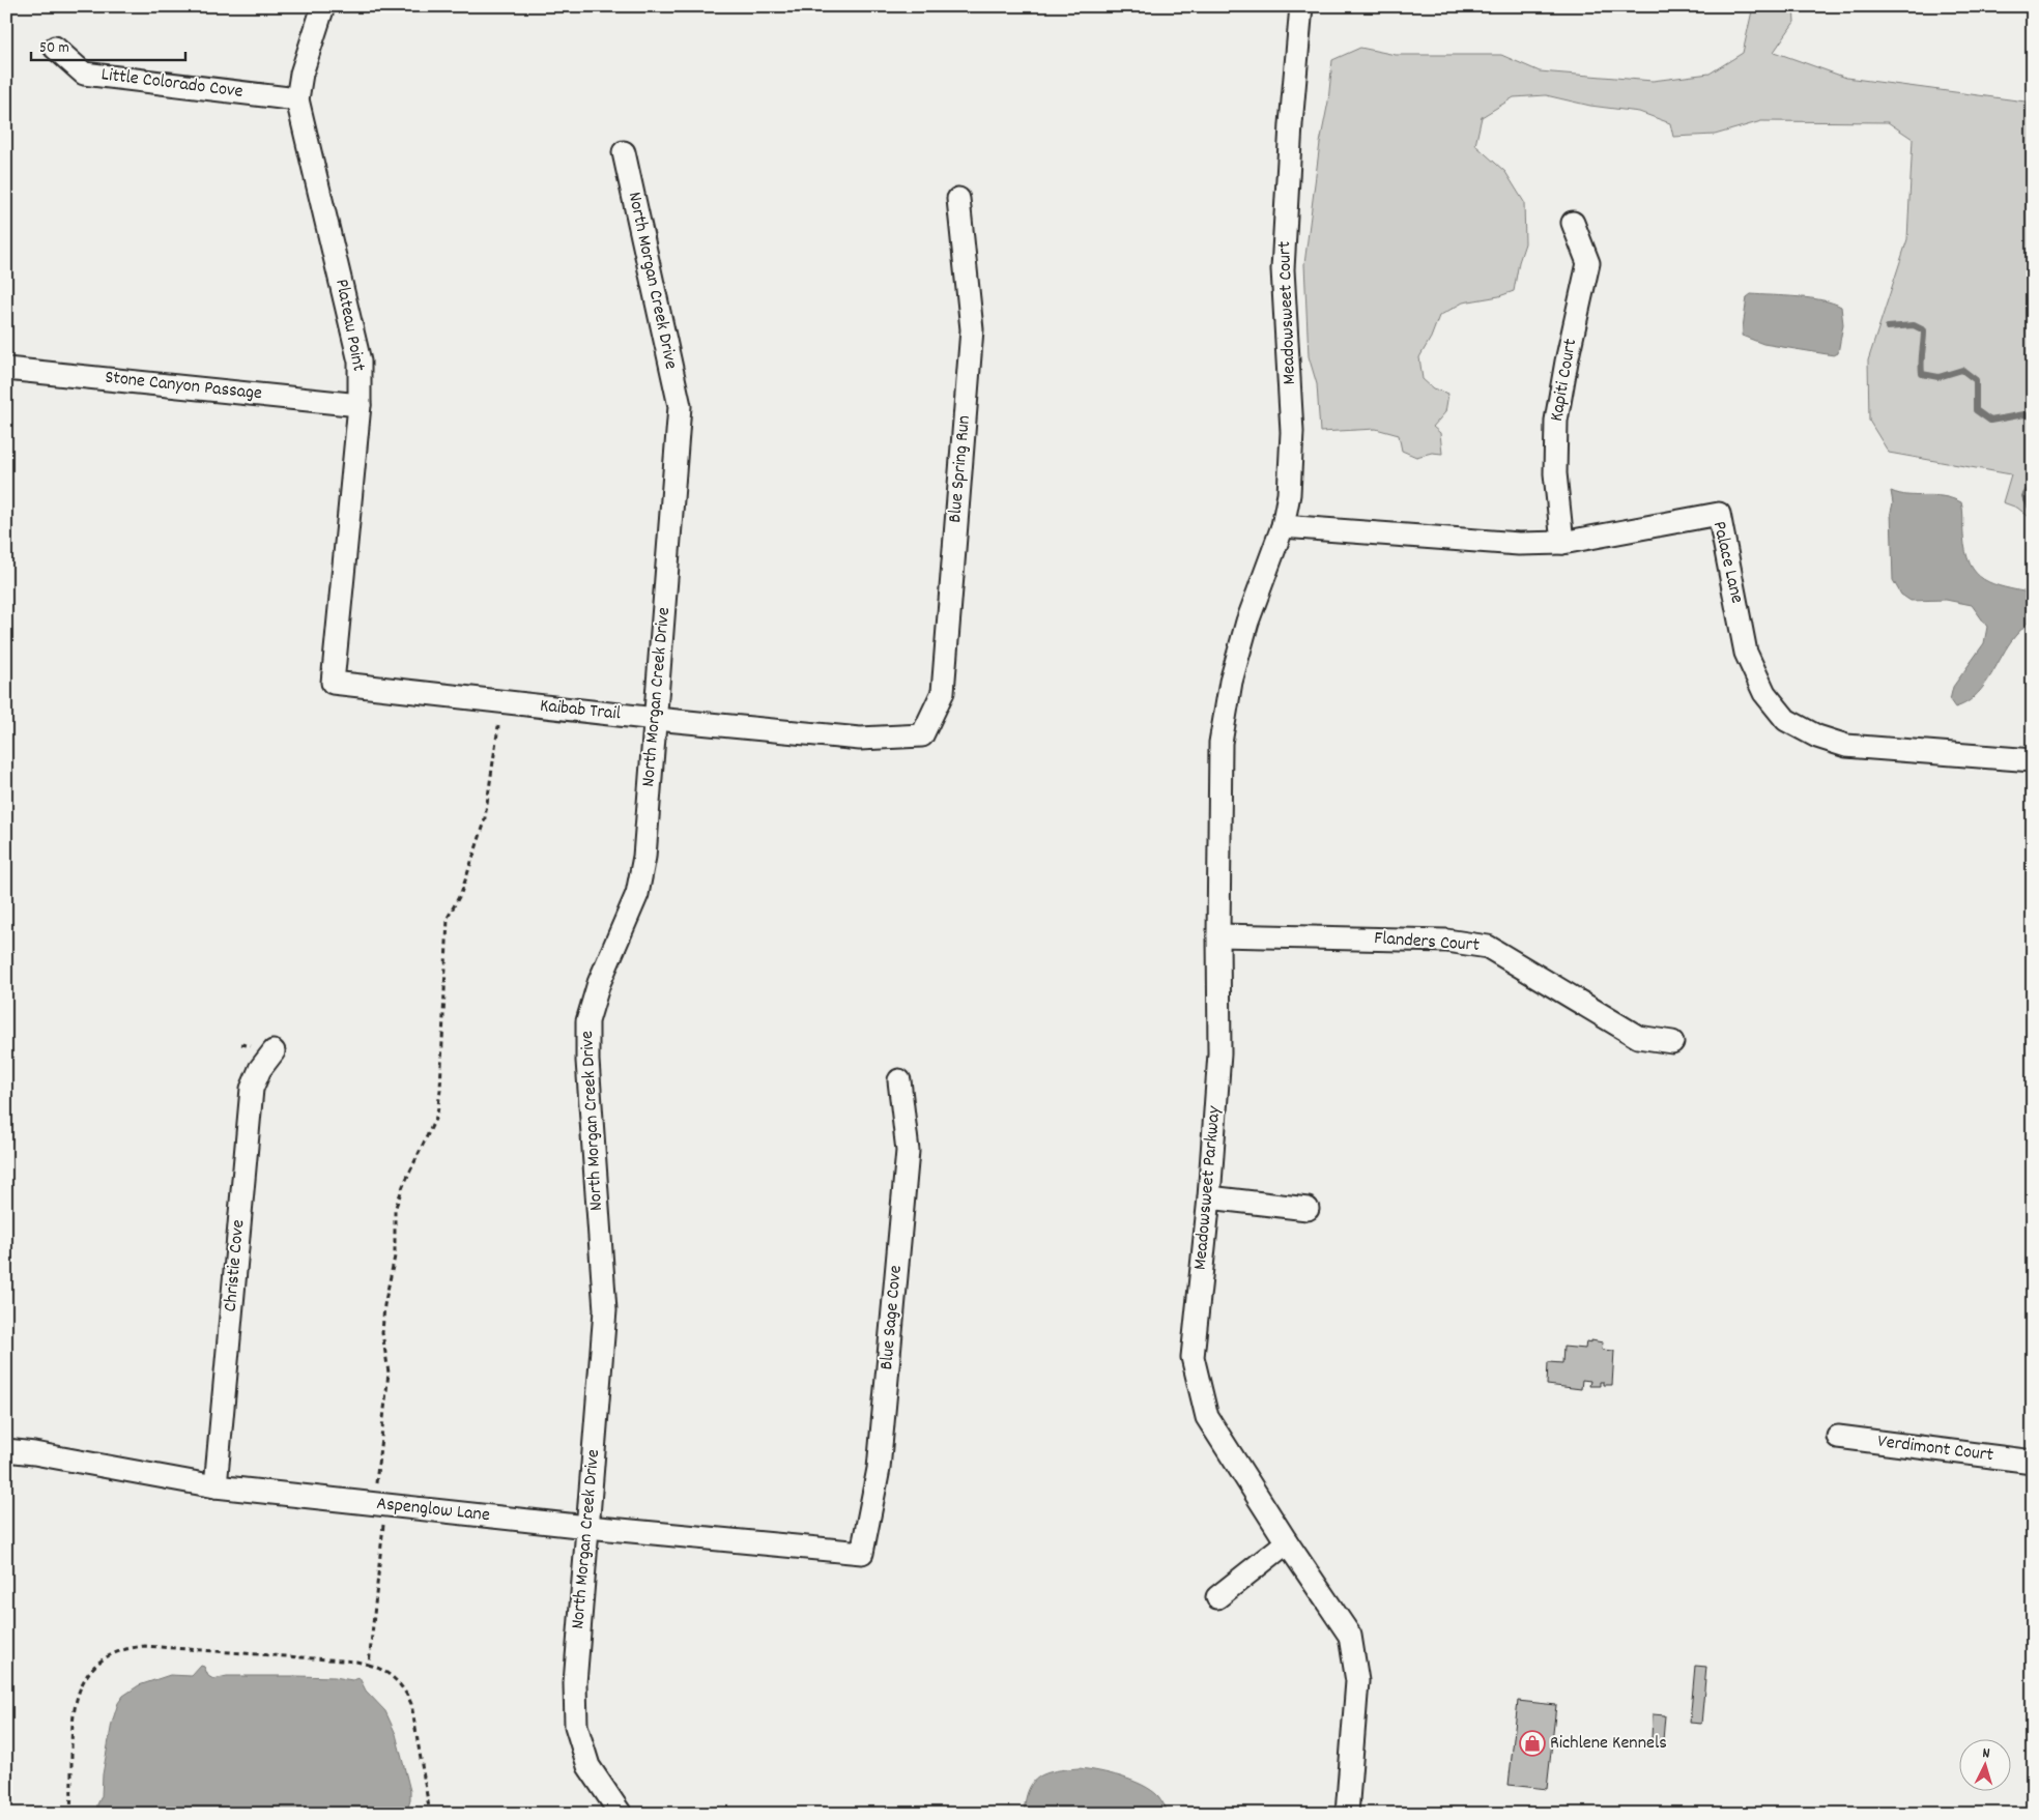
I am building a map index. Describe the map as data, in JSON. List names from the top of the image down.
{
  "streets": {
    "street": [
      "Little Colorado Cove",
      "North Morgan Creek Drive",
      "Meadowsweet Court",
      "Plateau Point",
      "Kapiti Court",
      "Stone Canyon Passage",
      "Blue Spring Run",
      "Palace Lane",
      "Kaibab Trail",
      "Flanders Court",
      "Meadowsweet Parkway",
      "Christie Cove",
      "Blue Sage Cove",
      "Verdimont Court",
      "Aspenglow Lane"
    ]
  },
  "crossings": [
    ["Little Colorado Cove", "Plateau Point"],
    ["North Morgan Creek Drive", "Kaibab Trail"],
    ["North Morgan Creek Drive", "Aspenglow Lane"],
    ["Meadowsweet Court", "Palace Lane"],
    ["Meadowsweet Court", "Meadowsweet Parkway"],
    ["Plateau Point", "Stone Canyon Passage"],
    ["Plateau Point", "Kaibab Trail"],
    ["Kapiti Court", "Palace Lane"],
    ["Blue Spring Run", "Kaibab Trail"],
    ["Palace Lane", "Meadowsweet Parkway"],
    ["Flanders Court", "Meadowsweet Parkway"],
    ["Christie Cove", "Aspenglow Lane"],
    ["Blue Sage Cove", "Aspenglow Lane"]
  ],
  "places": {
    "shop": ["Richlene Kennels"]
  },
  "scale_bar": "50 m",
  "north": "top"
}
